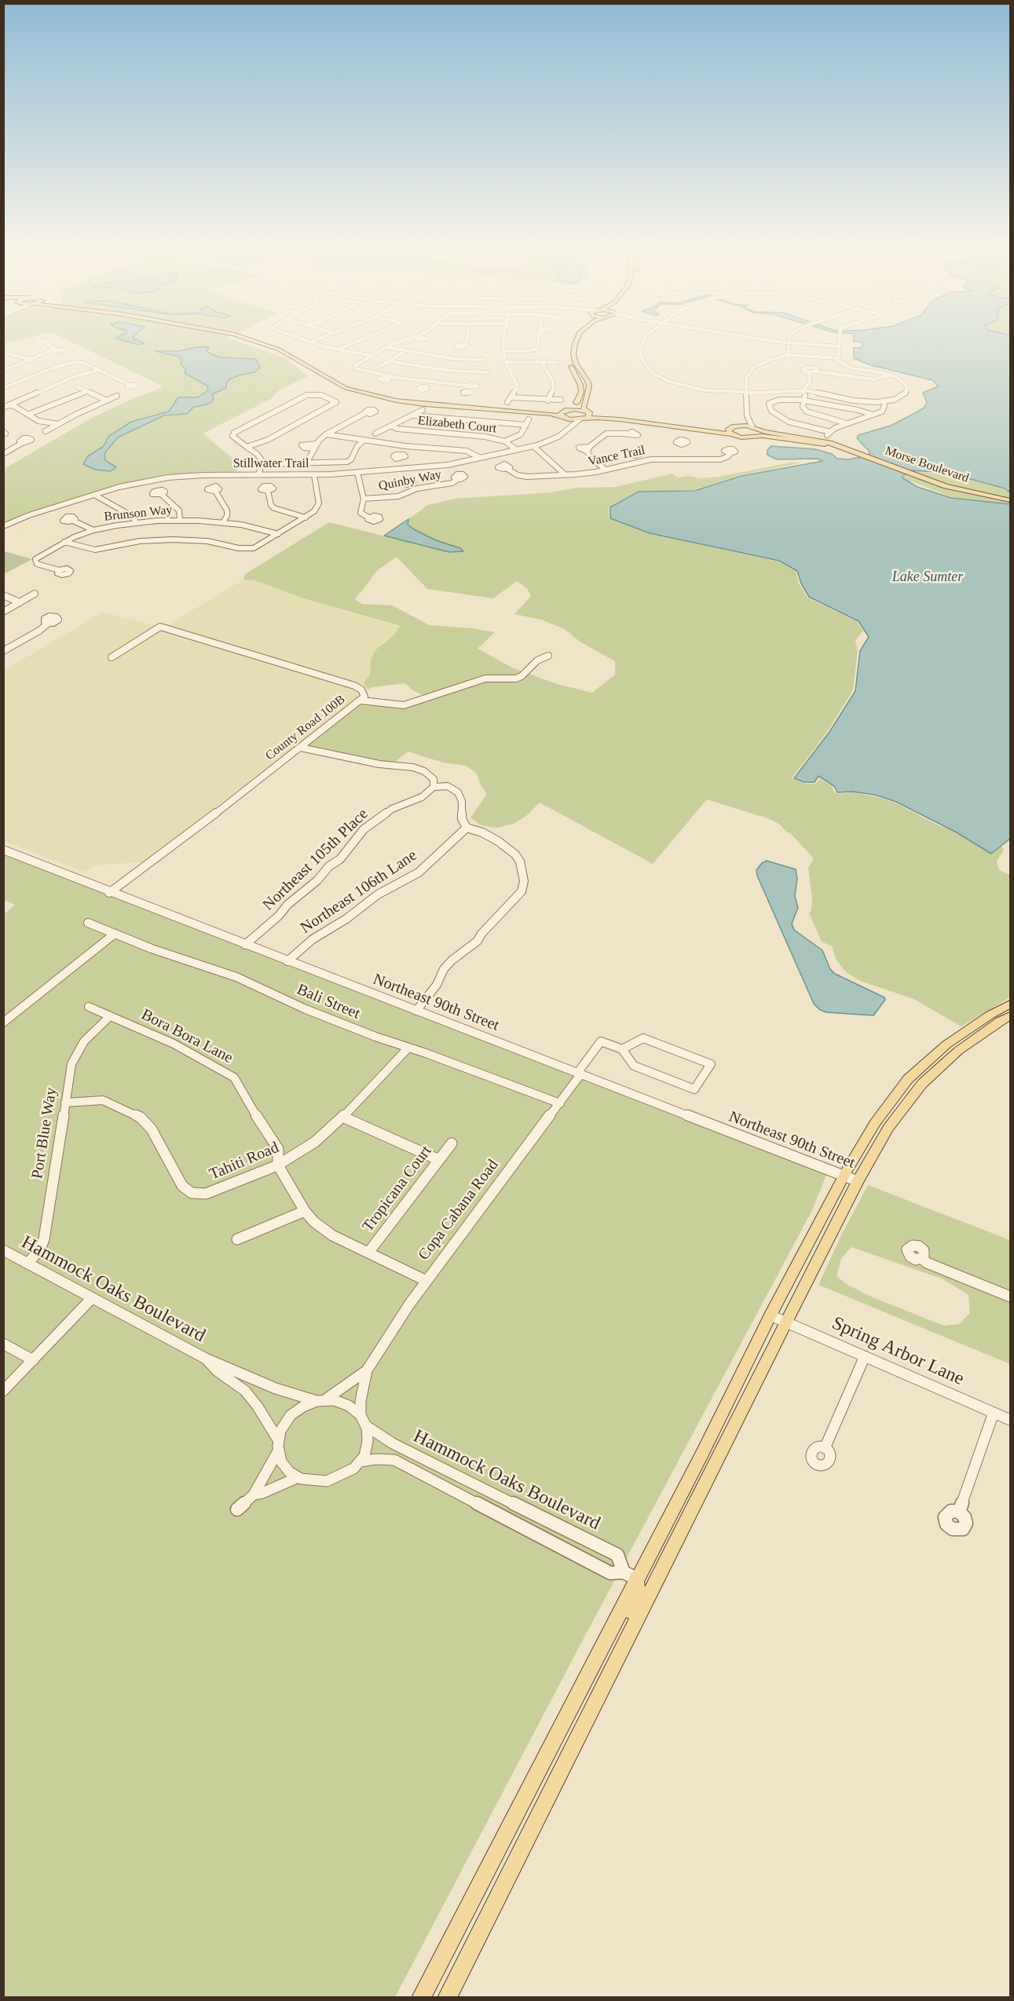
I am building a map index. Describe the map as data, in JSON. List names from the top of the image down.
{
  "streets": {
    "main road": ["Morse Boulevard"],
    "street": [
      "Elizabeth Court",
      "Vance Trail",
      "Stillwater Trail",
      "Quinby Way",
      "Brunson Way",
      "County Road 100B",
      "Northeast 105th Place",
      "Northeast 106th Lane",
      "Bali Street",
      "Northeast 90th Street",
      "Bora Bora Lane",
      "Port Blue Way",
      "Tahiti Road",
      "Tropicana Court",
      "Copa Cabana Road",
      "Hammock Oaks Boulevard",
      "Spring Arbor Lane"
    ]
  },
  "crossings": [
    ["Elizabeth Court", "Stillwater Trail"],
    ["Stillwater Trail", "Morse Boulevard"],
    ["County Road 100B", "Northeast 90th Street"],
    ["Northeast 105th Place", "Northeast 90th Street"],
    ["Northeast 106th Lane", "Northeast 90th Street"],
    ["Bali Street", "Tahiti Road"],
    ["Bali Street", "Copa Cabana Road"],
    ["Northeast 90th Street", "Copa Cabana Road"],
    ["Bora Bora Lane", "Port Blue Way"],
    ["Bora Bora Lane", "Tahiti Road"],
    ["Bora Bora Lane", "Tropicana Court"],
    ["Bora Bora Lane", "Copa Cabana Road"],
    ["Port Blue Way", "Tahiti Road"],
    ["Port Blue Way", "Hammock Oaks Boulevard"],
    ["Copa Cabana Road", "Hammock Oaks Boulevard"]
  ],
  "water": ["Lake Sumter"]
}
